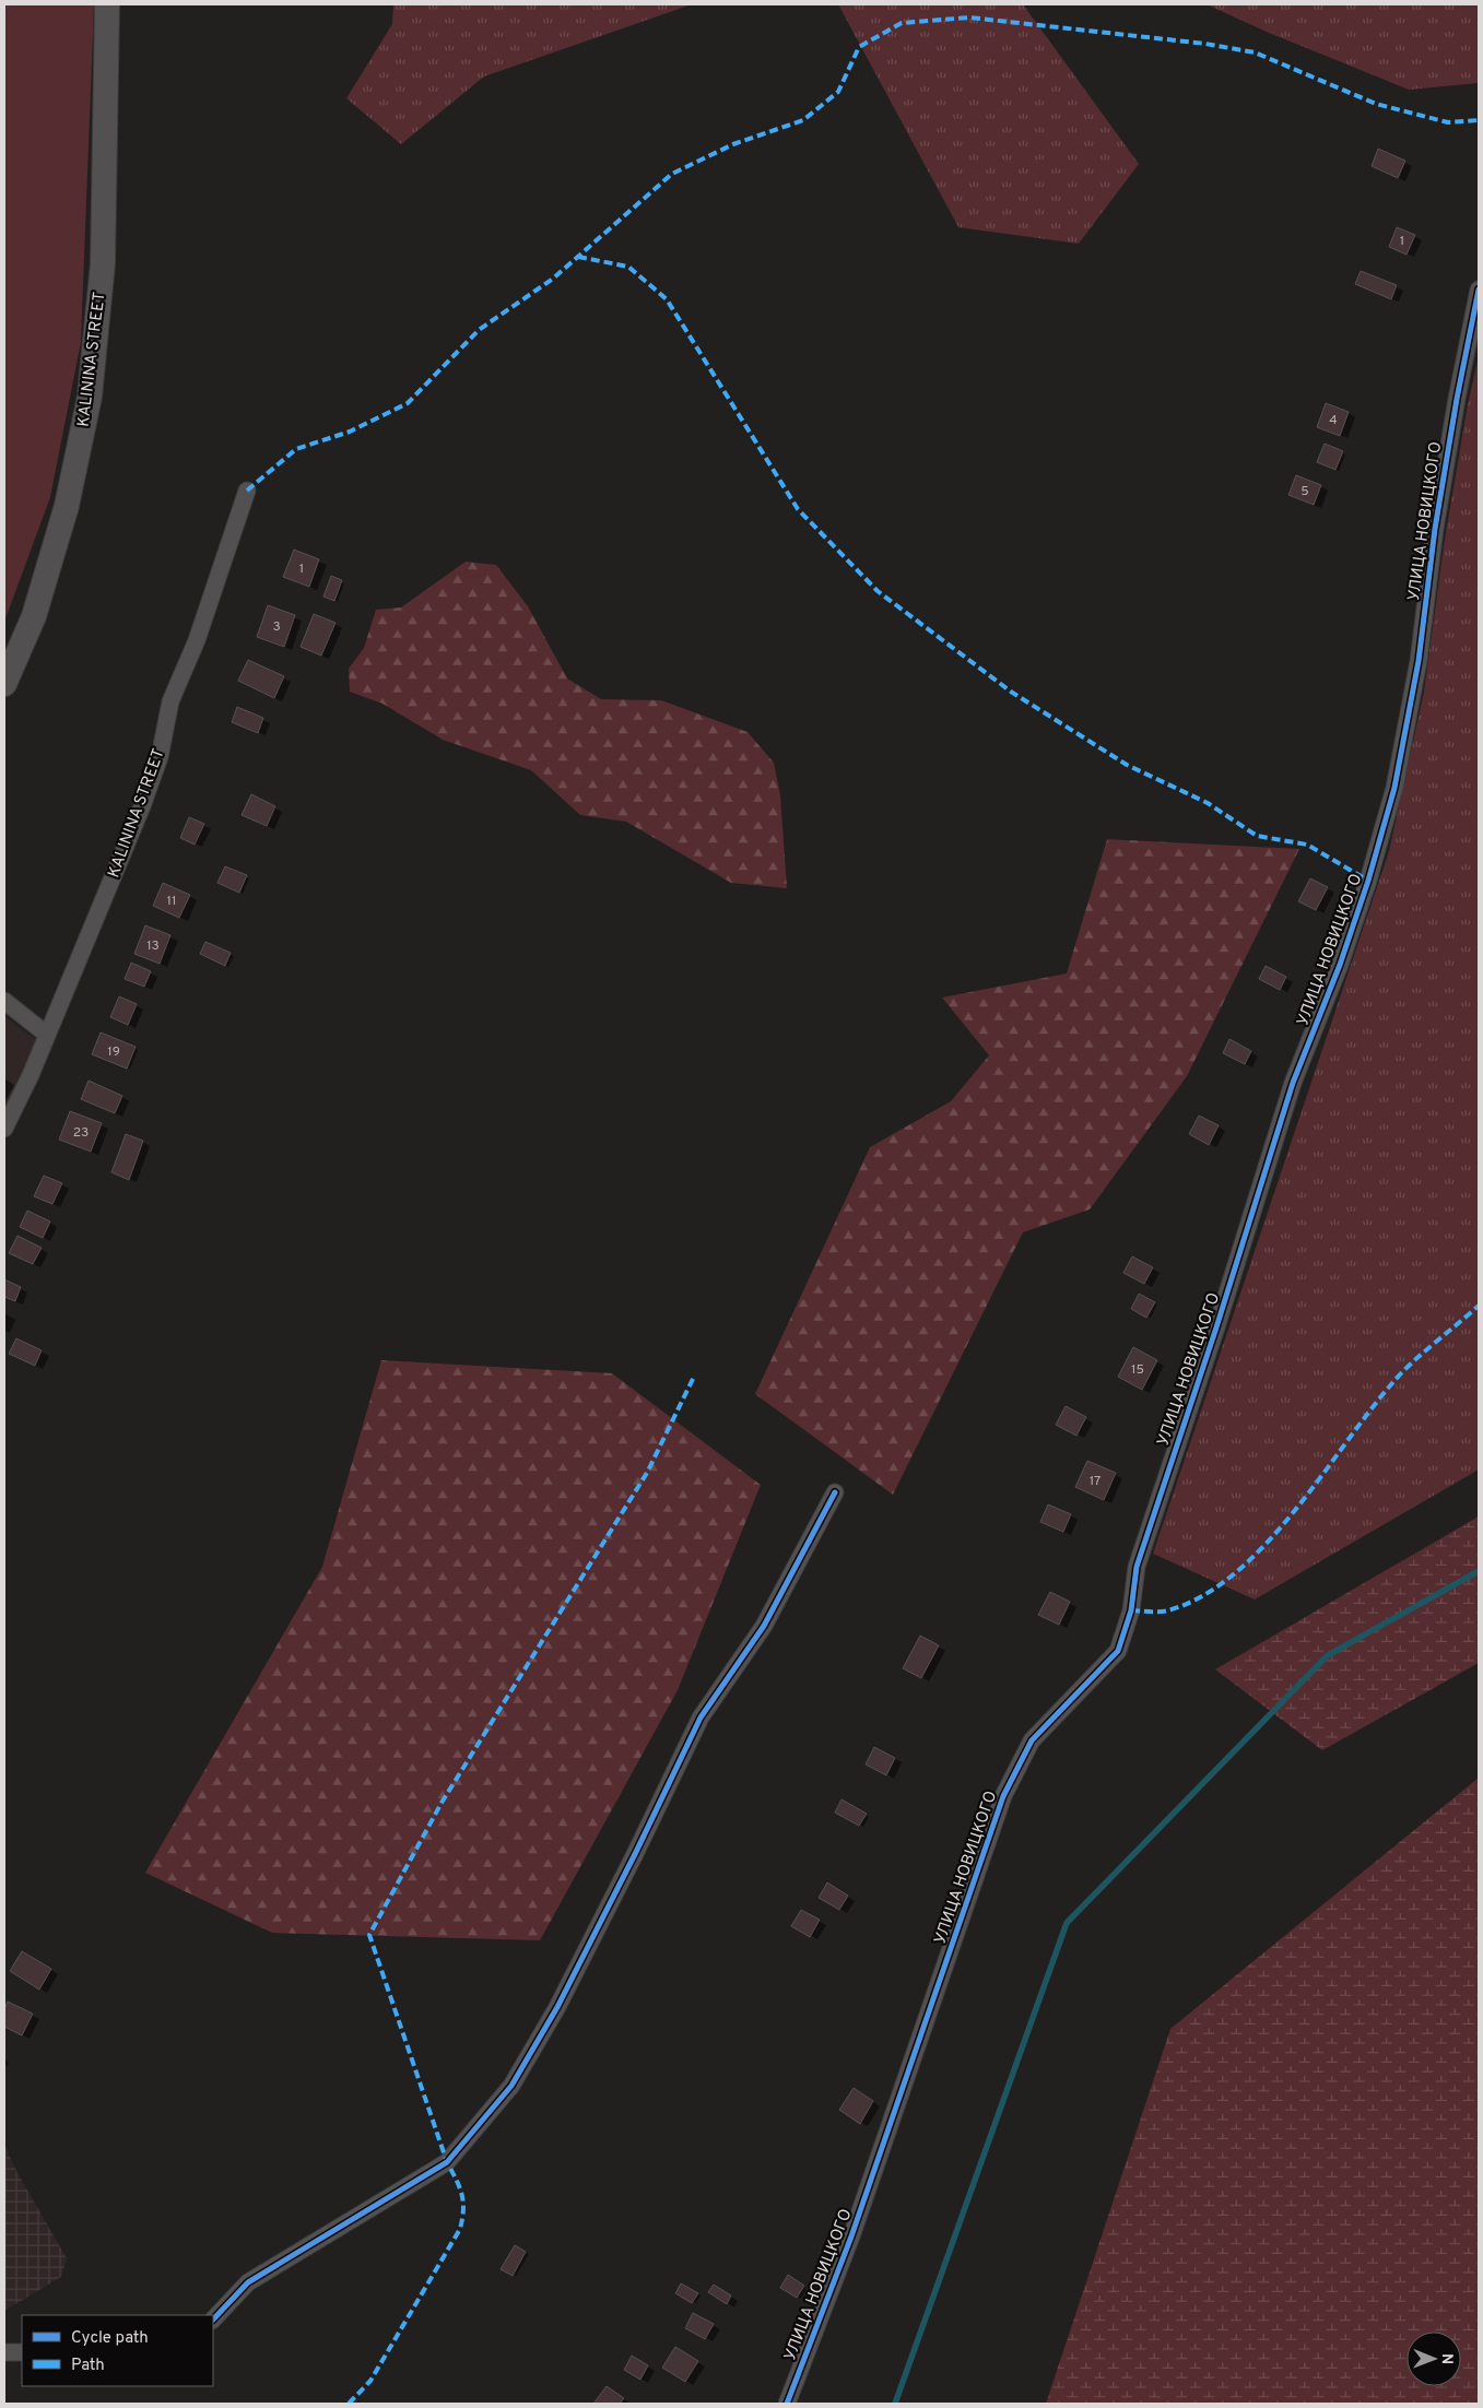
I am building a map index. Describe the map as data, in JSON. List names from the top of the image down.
{
  "streets": {
    "main road": ["KALININA STREET"],
    "street": ["УЛИЦА НОВИЦКОГО"]
  },
  "house_numbers": [
    "1",
    "4",
    "5",
    "1",
    "3",
    "11",
    "13",
    "19",
    "23",
    "15",
    "17"
  ],
  "legend": ["Cycle path", "Path"],
  "north": "right"
}
